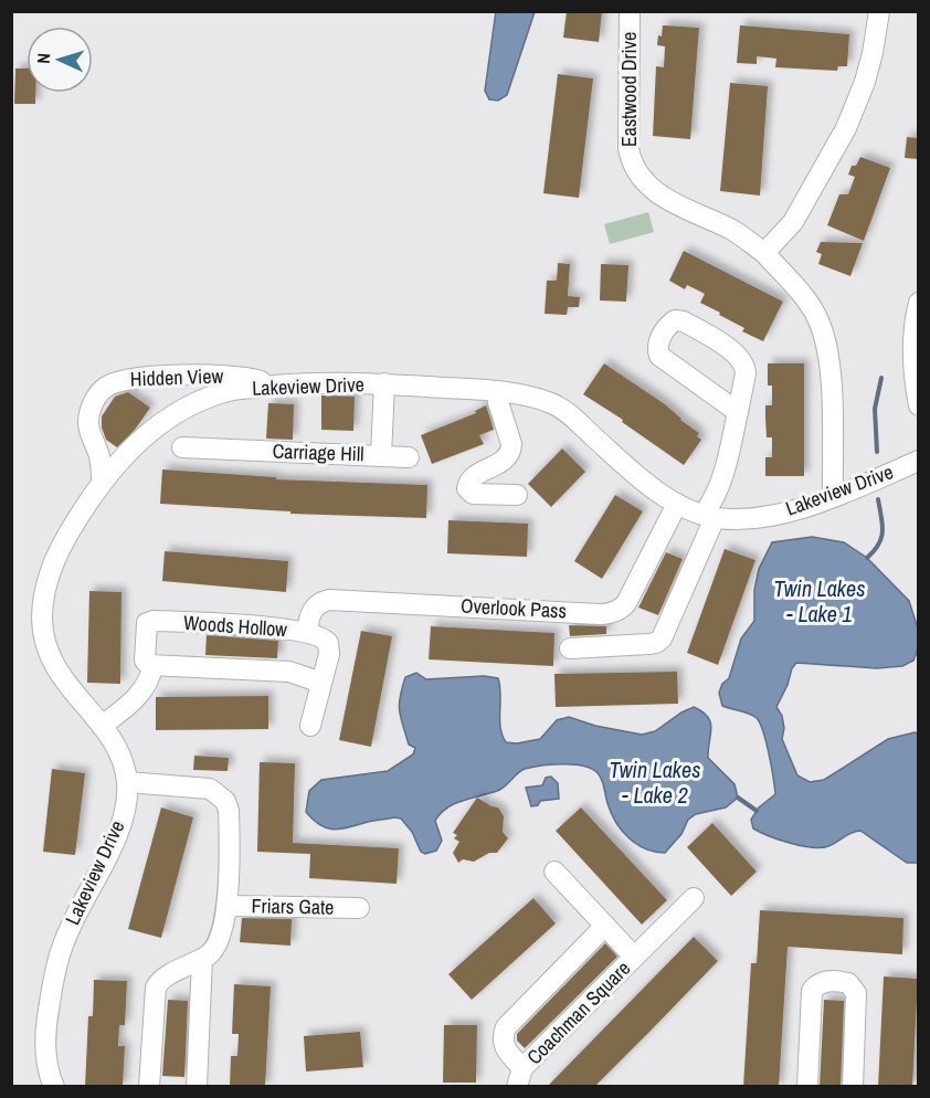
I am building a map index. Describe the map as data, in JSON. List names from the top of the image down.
{
  "streets": {
    "street": [
      "Eastwood Drive",
      "Hidden View",
      "Lakeview Drive",
      "Carriage Hill",
      "Overlook Pass",
      "Woods Hollow",
      "Friars Gate",
      "Coachman Square"
    ]
  },
  "crossings": [
    ["Eastwood Drive", "Lakeview Drive"],
    ["Hidden View", "Lakeview Drive"],
    ["Lakeview Drive", "Carriage Hill"],
    ["Lakeview Drive", "Overlook Pass"],
    ["Lakeview Drive", "Friars Gate"],
    ["Overlook Pass", "Woods Hollow"]
  ],
  "water": ["Twin Lakes - Lake 1", "Twin Lakes - Lake 2"],
  "north": "left"
}
